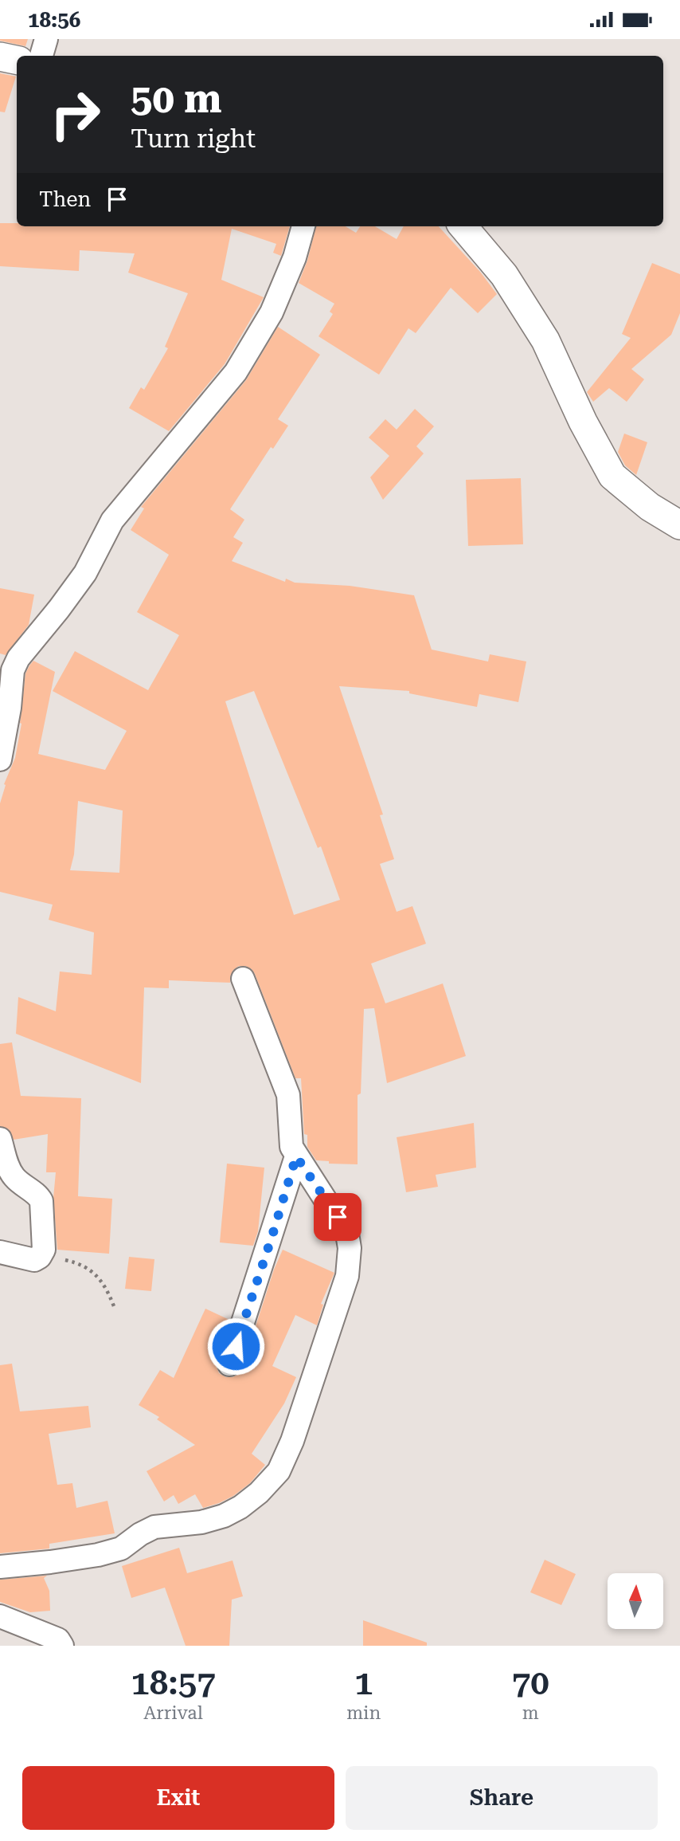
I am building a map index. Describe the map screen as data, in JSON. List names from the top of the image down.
{
  "north": "top",
  "page": {
    "status": "18:56",
    "turn": ["50 m", "Turn right"],
    "then": "Then",
    "eta": [
      "18:57",
      "Arrival",
      "1",
      "min",
      "70",
      "m"
    ],
    "buttons": ["Exit", "Share"]
  }
}
